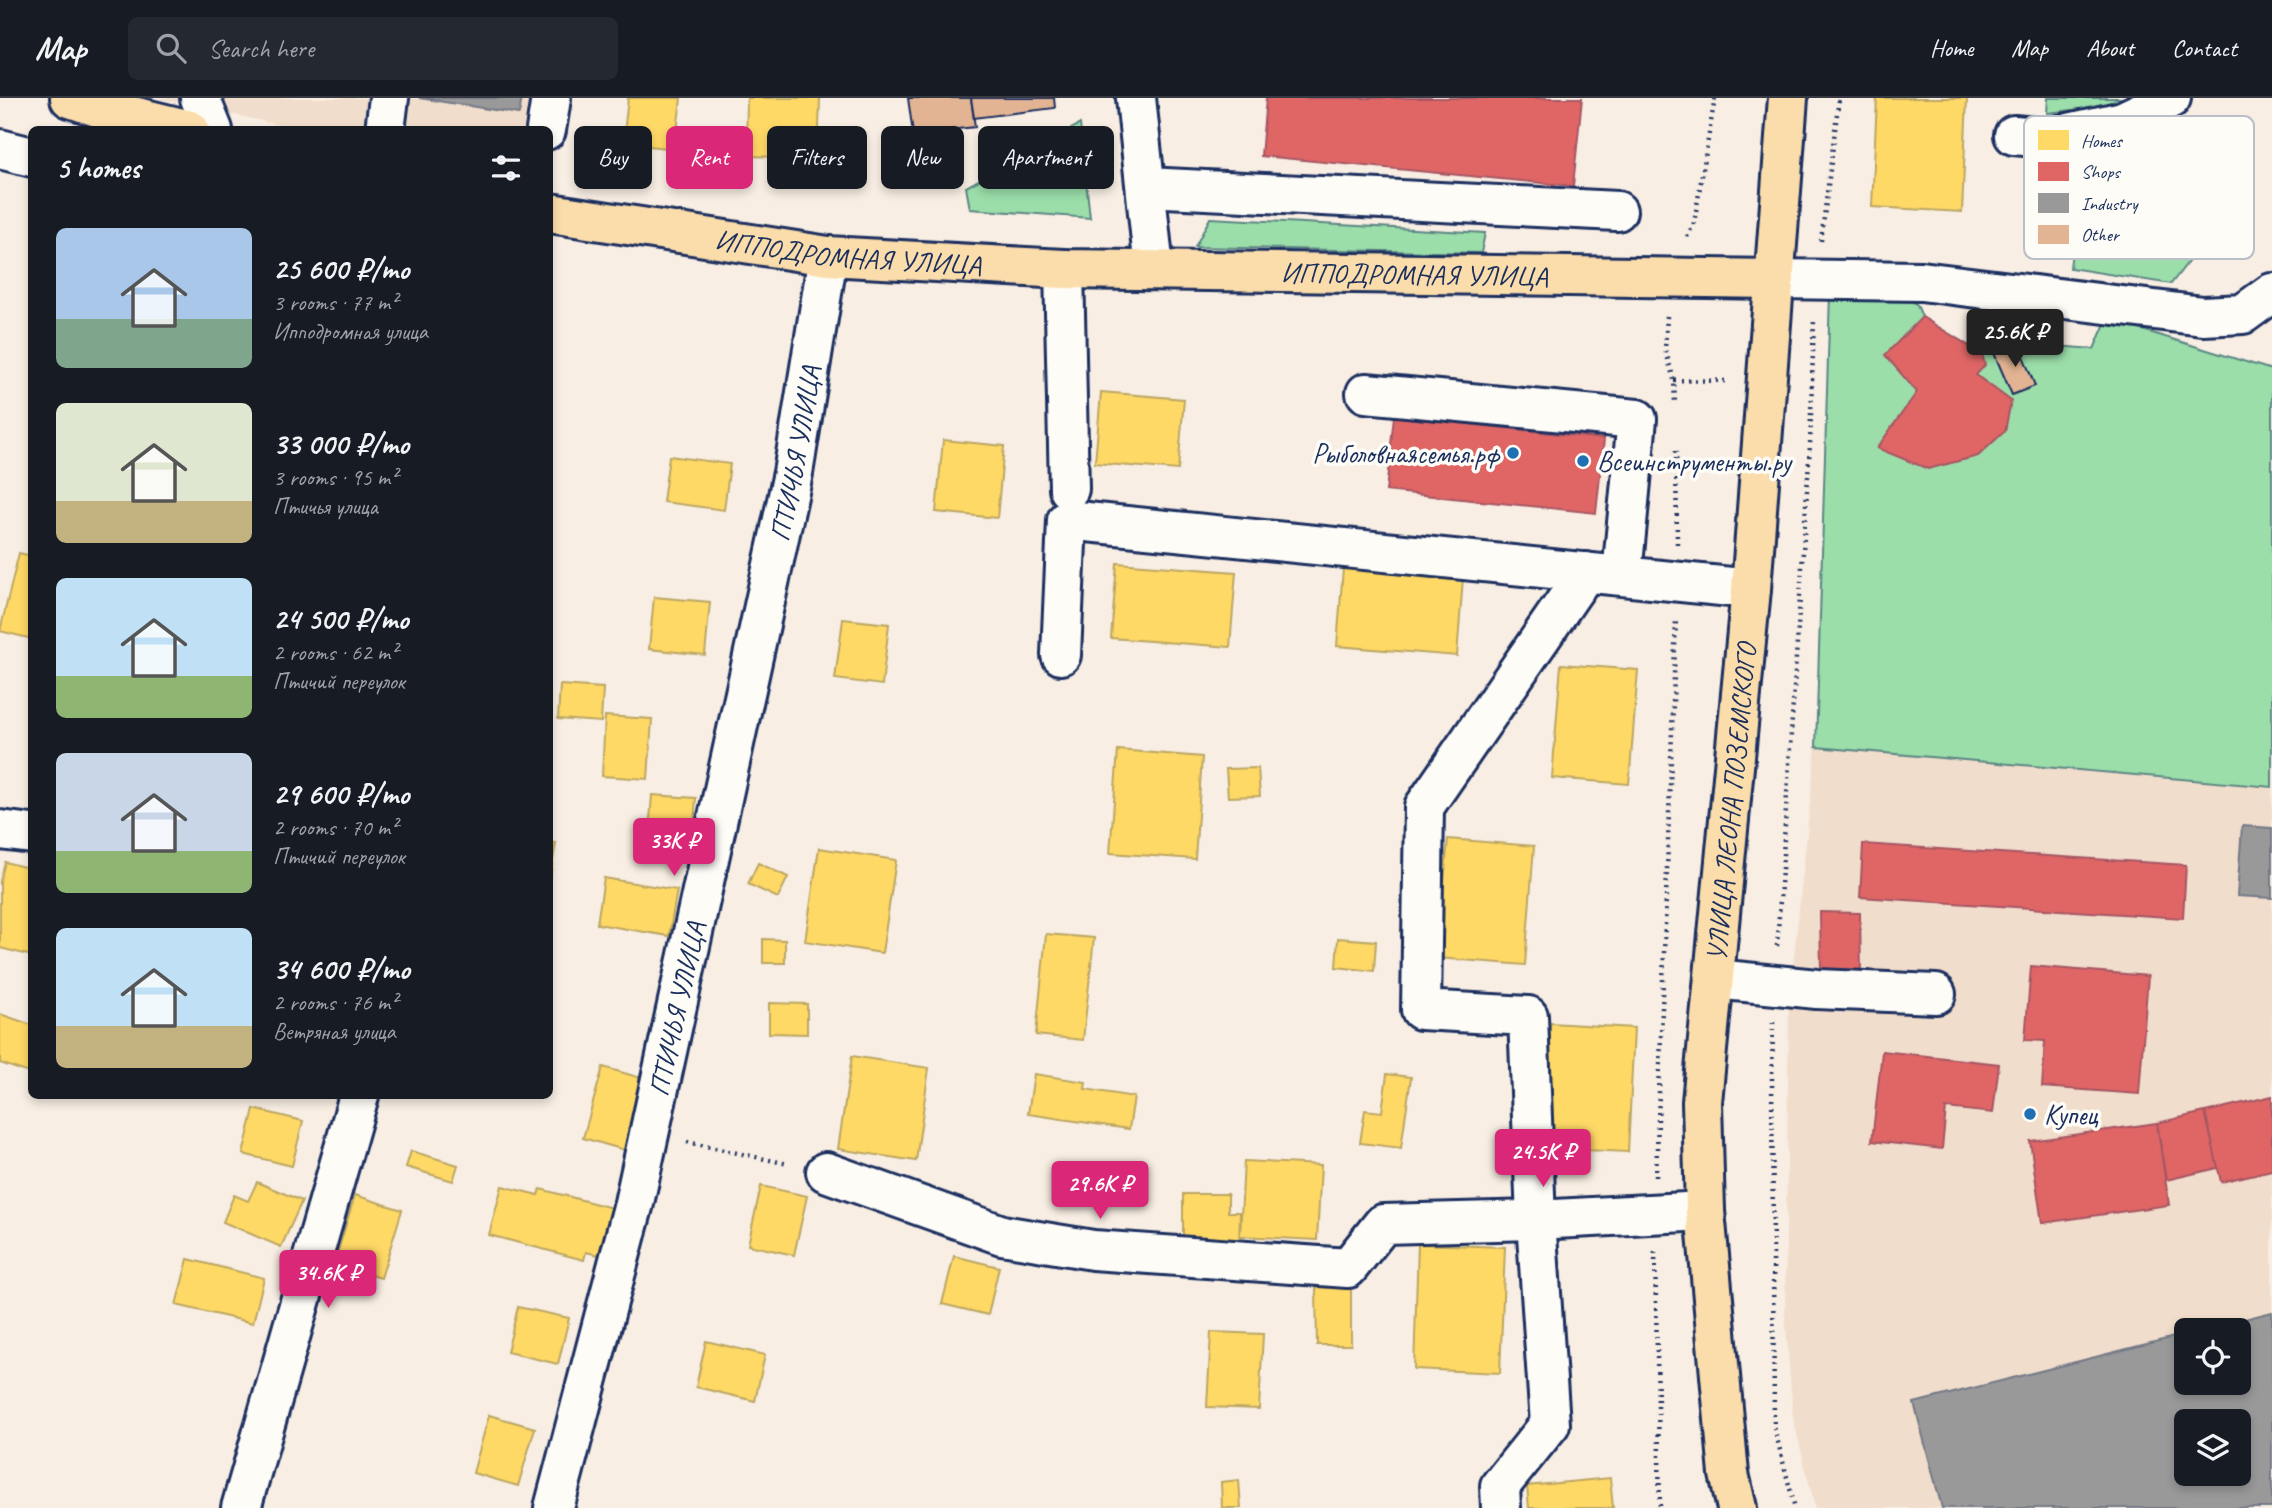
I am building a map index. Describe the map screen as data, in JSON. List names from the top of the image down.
{
  "streets": {
    "main road": ["ИППОДРОМНАЯ УЛИЦА", "УЛИЦА ЛЕОНА ПОЗЕМСКОГО"],
    "street": ["ПТИЧЬЯ УЛИЦА"]
  },
  "crossings": [
    ["ИППОДРОМНАЯ УЛИЦА", "ПТИЧЬЯ УЛИЦА"],
    ["ИППОДРОМНАЯ УЛИЦА", "УЛИЦА ЛЕОНА ПОЗЕМСКОГО"]
  ],
  "places": ["Рыболовнаясемья.рф", "Всеинструменты.ру", "Купец"],
  "legend": [
    "Homes",
    "Shops",
    "Industry",
    "Other"
  ],
  "page": {
    "header": "Map",
    "search": "Search here",
    "nav": [
      "Home",
      "Map",
      "About",
      "Contact"
    ],
    "chip": [
      "Buy",
      "Rent",
      "Filters",
      "New",
      "Apartment"
    ],
    "heading": "5 homes",
    "list": [
      {
        "name": "25 600 ₽/mo",
        "note": "3 rooms · 77 m² · Ипподромная улица"
      },
      {
        "name": "33 000 ₽/mo",
        "note": "3 rooms · 95 m² · Птичья улица"
      },
      {
        "name": "24 500 ₽/mo",
        "note": "2 rooms · 62 m² · Птичий переулок"
      },
      {
        "name": "29 600 ₽/mo",
        "note": "2 rooms · 70 m² · Птичий переулок"
      },
      {
        "name": "34 600 ₽/mo",
        "note": "2 rooms · 76 m² · Ветряная улица"
      }
    ],
    "price": [
      "25.6K ₽",
      "33K ₽",
      "24.5K ₽",
      "29.6K ₽",
      "34.6K ₽"
    ]
  }
}
